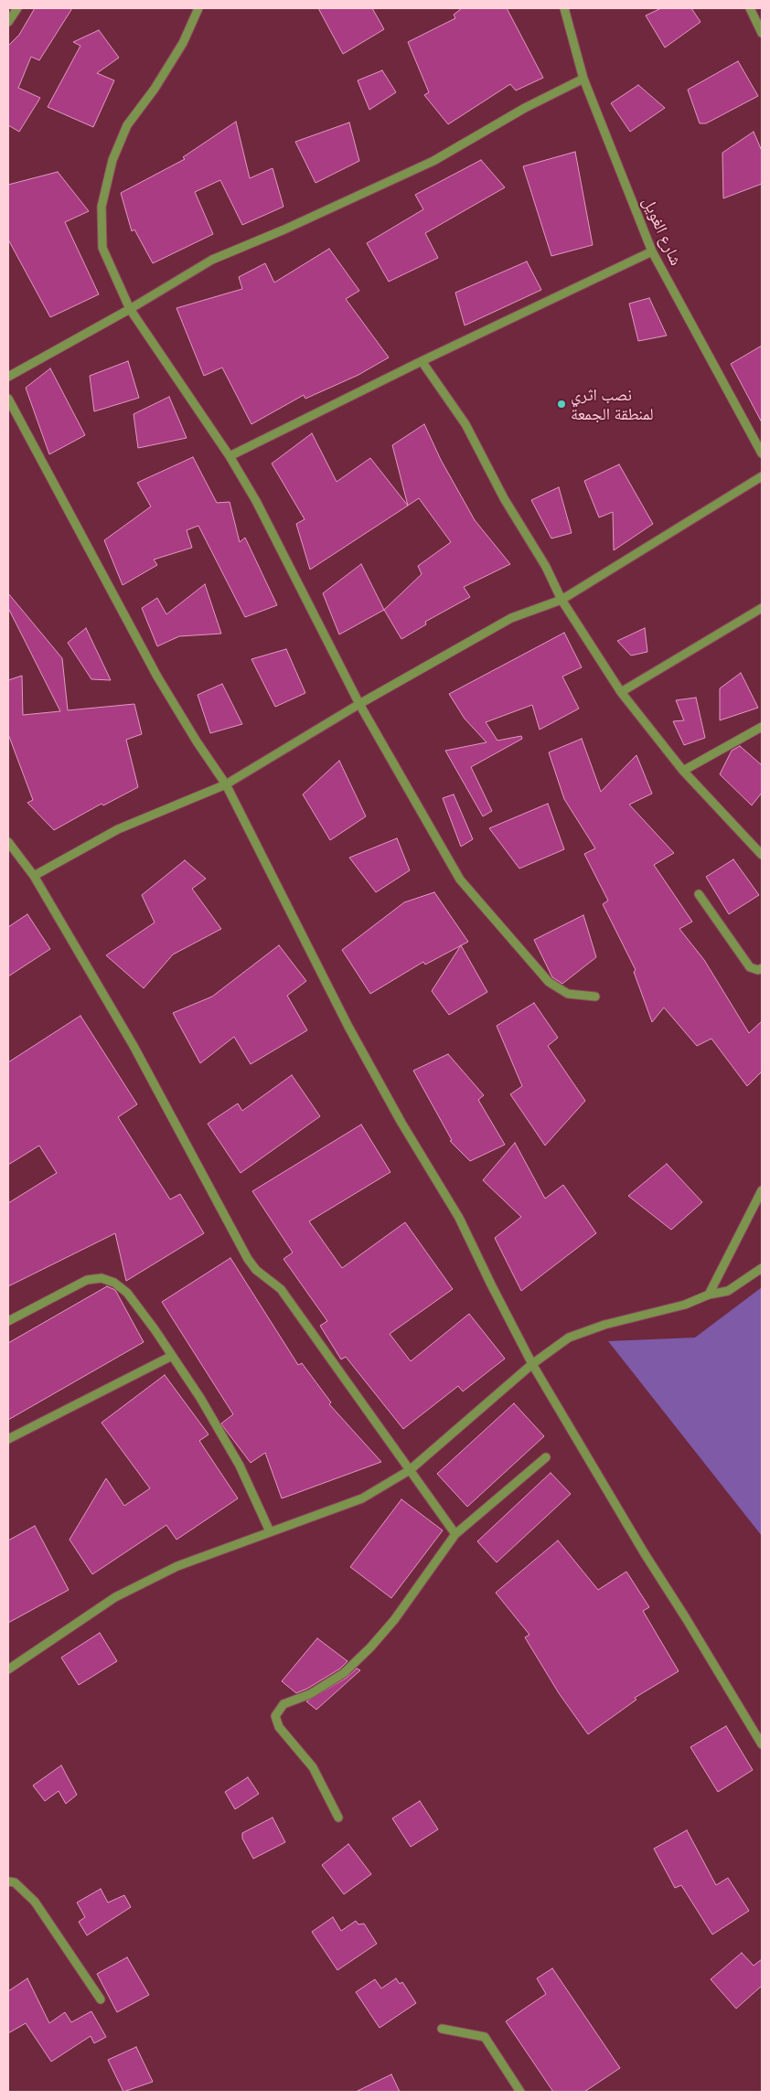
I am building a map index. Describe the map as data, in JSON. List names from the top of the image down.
{
  "streets": {
    "street": ["شارع الغويل"]
  },
  "places": ["نصب اثري لمنطقة الجمعة"]
}
